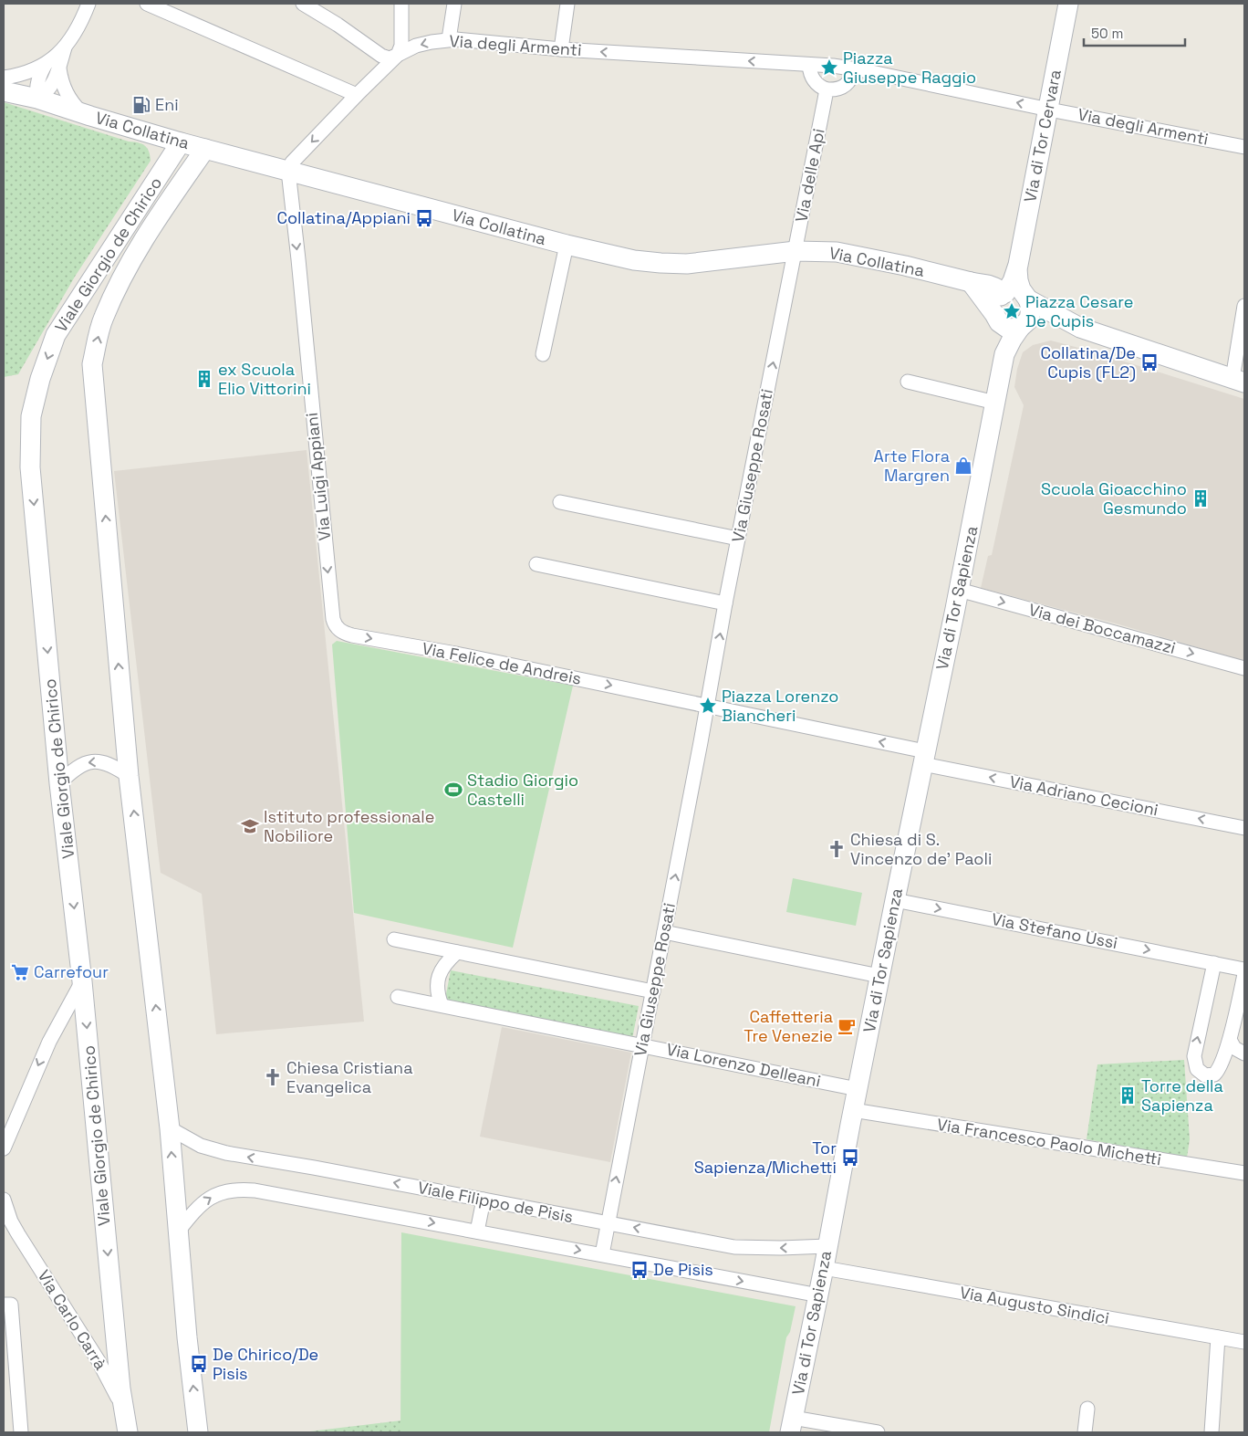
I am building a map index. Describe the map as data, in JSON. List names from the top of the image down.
{
  "streets": {
    "street": [
      "Via degli Armenti",
      "Via Collatina",
      "Via di Tor Cervara",
      "Via delle Api",
      "Viale Giorgio de Chirico",
      "Via Giuseppe Rosati",
      "Via Luigi Appiani",
      "Via di Tor Sapienza",
      "Via dei Boccamazzi",
      "Via Felice de Andreis",
      "Via Adriano Cecioni",
      "Via Stefano Ussi",
      "Via Lorenzo Delleani",
      "Via Francesco Paolo Michetti",
      "Viale Filippo de Pisis",
      "Via Augusto Sindici",
      "Via Carlo Carrà"
    ]
  },
  "crossings": [
    ["Via degli Armenti", "Via Collatina"],
    ["Via degli Armenti", "Via di Tor Cervara"],
    ["Via degli Armenti", "Via Luigi Appiani"],
    ["Via Collatina", "Via delle Api"],
    ["Via Collatina", "Viale Giorgio de Chirico"],
    ["Via Collatina", "Via Giuseppe Rosati"],
    ["Via Collatina", "Via Luigi Appiani"],
    ["Via delle Api", "Via Giuseppe Rosati"],
    ["Viale Giorgio de Chirico", "Viale Filippo de Pisis"],
    ["Viale Giorgio de Chirico", "Via Carlo Carrà"],
    ["Via Giuseppe Rosati", "Via Felice de Andreis"],
    ["Via Giuseppe Rosati", "Via Lorenzo Delleani"],
    ["Via Giuseppe Rosati", "Viale Filippo de Pisis"],
    ["Via Luigi Appiani", "Via Felice de Andreis"],
    ["Via di Tor Sapienza", "Via dei Boccamazzi"],
    ["Via di Tor Sapienza", "Via Adriano Cecioni"],
    ["Via di Tor Sapienza", "Via Stefano Ussi"],
    ["Via di Tor Sapienza", "Via Lorenzo Delleani"],
    ["Via di Tor Sapienza", "Via Francesco Paolo Michetti"],
    ["Via di Tor Sapienza", "Viale Filippo de Pisis"],
    ["Via di Tor Sapienza", "Via Augusto Sindici"]
  ],
  "one_way": [
    "Via degli Armenti",
    "Via Giuseppe Rosati",
    "Via Luigi Appiani",
    "Via dei Boccamazzi",
    "Via Adriano Cecioni",
    "Via Stefano Ussi"
  ],
  "places": {
    "place": ["Piazza Giuseppe Raggio", "Piazza Cesare De Cupis", "Piazza Lorenzo Biancheri"],
    "fuel station": ["Eni"],
    "bus stop": [
      "Collatina/Appiani",
      "Collatina/De Cupis (FL2)",
      "Tor Sapienza/Michetti",
      "De Pisis",
      "De Chirico/De Pisis"
    ],
    "building": ["ex Scuola Elio Vittorini", "Scuola Gioacchino Gesmundo", "Torre della Sapienza"],
    "shop": ["Arte Flora Margren"],
    "sports": ["Stadio Giorgio Castelli"],
    "school or university": ["Istituto professionale Nobiliore"],
    "church": ["Chiesa di S. Vincenzo de’ Paoli", "Chiesa Cristiana Evangelica"],
    "supermarket": ["Carrefour"],
    "cafe": ["Caffetteria Tre Venezie"]
  },
  "scale_bar": "50 m"
}
